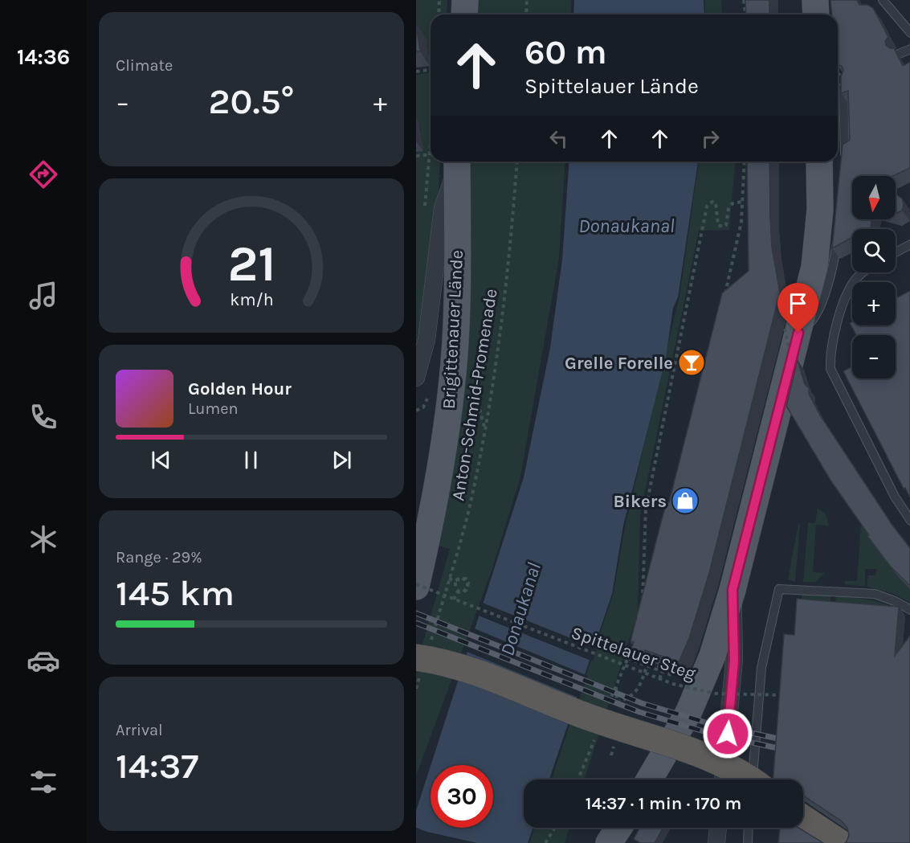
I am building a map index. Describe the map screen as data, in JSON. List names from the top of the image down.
{
  "streets": {
    "main road": ["Brigittenauer Lände"],
    "path": ["Anton-Schmid-Promenade", "Spittelauer Steg"]
  },
  "crossings": [
    ["Brigittenauer Lände", "Spittelauer Steg"]
  ],
  "water": ["Donaukanal"],
  "places": {
    "bar": ["Grelle Forelle"],
    "shop": ["Bikers"]
  },
  "north": "bottom",
  "page": {
    "tabs": "14:36",
    "tile": [
      "Climate",
      ["Range · 29%", "145 km"],
      ["Arrival", "14:37"]
    ],
    "turn": ["60 m", "Spittelauer Lände"],
    "heat": ["−", "20.5°", "+"],
    "map_buttons": ["+", "−"],
    "song": ["Golden Hour", "Lumen"],
    "limit": "30",
    "trip": "14:37 · 1 min · 170 m",
    "gauge": ["21", "km/h"]
  }
}
